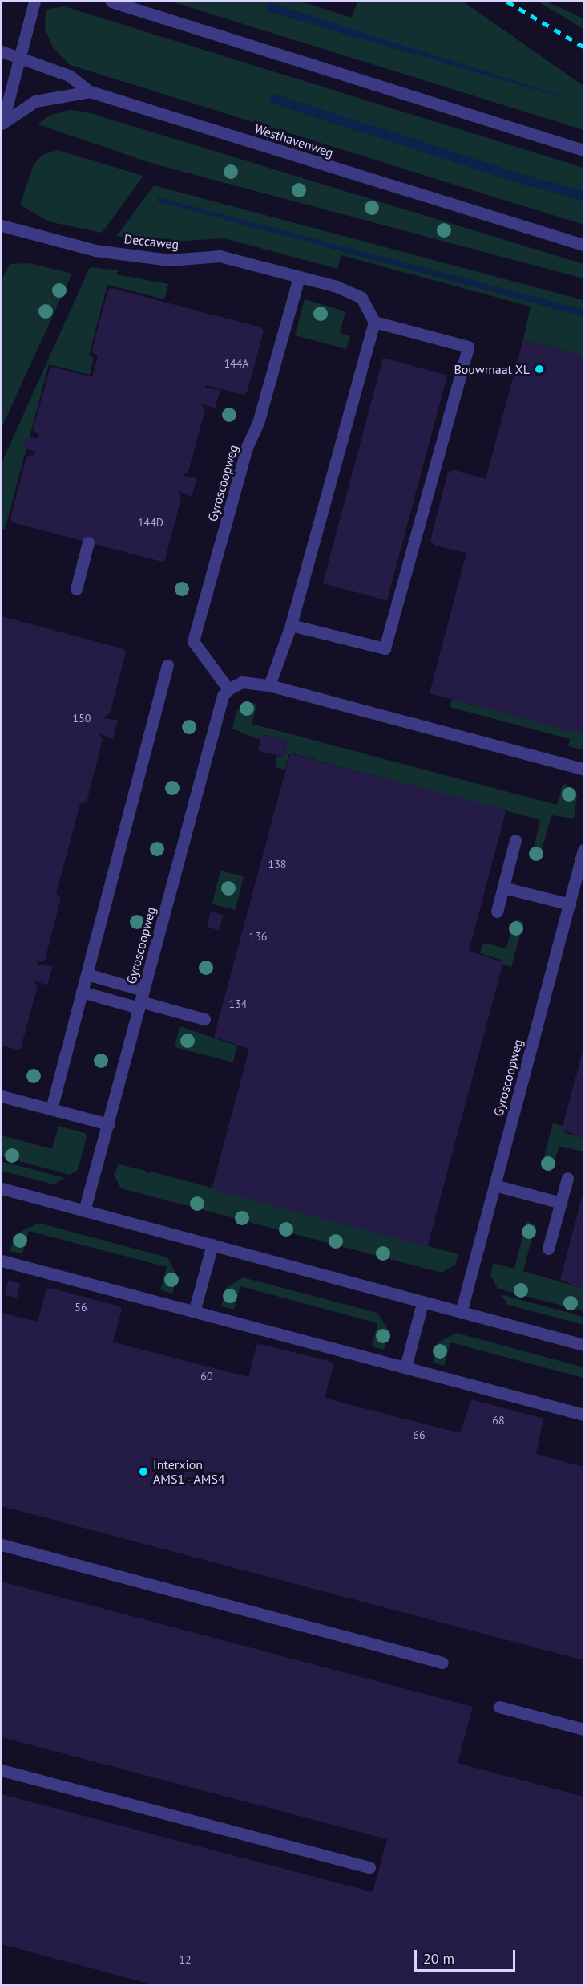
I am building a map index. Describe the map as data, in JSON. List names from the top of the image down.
{
  "streets": {
    "street": ["Westhavenweg", "Deccaweg", "Gyroscoopweg"]
  },
  "crossings": [
    ["Deccaweg", "Gyroscoopweg"]
  ],
  "places": ["Bouwmaat XL", "Interxion AMS1 - AMS4"],
  "house_numbers": [
    "144A",
    "144D",
    "150",
    "138",
    "136",
    "134",
    "56",
    "60",
    "68",
    "66",
    "12"
  ],
  "scale_bar": "20 m"
}
